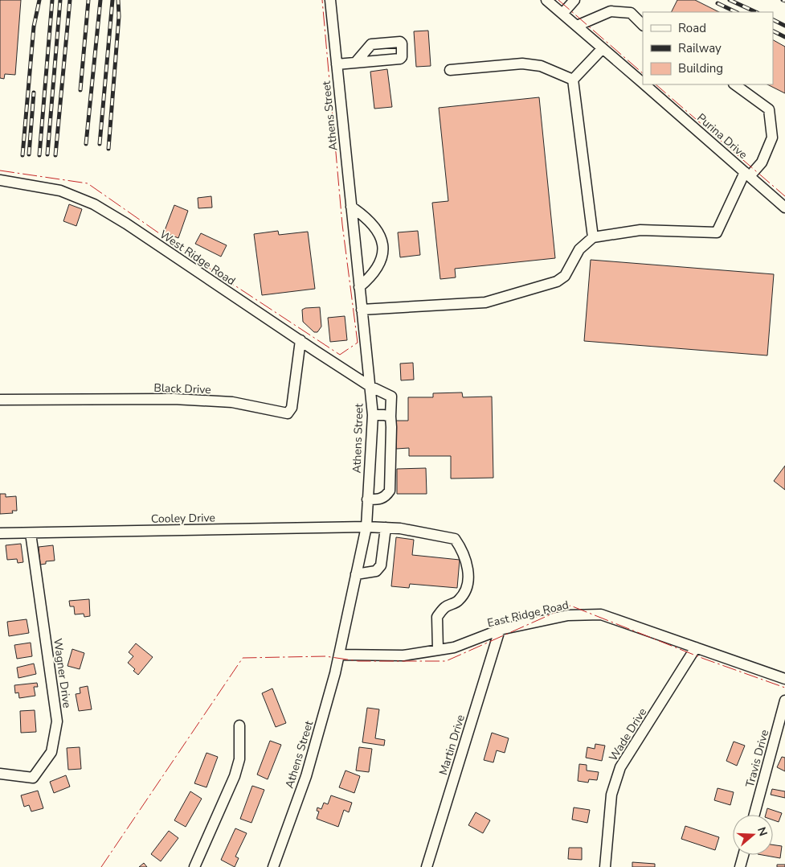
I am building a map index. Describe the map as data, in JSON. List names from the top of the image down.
{
  "streets": {
    "street": [
      "Athens Street",
      "Purina Drive",
      "West Ridge Road",
      "Black Drive",
      "Cooley Drive",
      "East Ridge Road",
      "Wagner Drive",
      "Wade Drive",
      "Martin Drive",
      "Travis Drive"
    ]
  },
  "crossings": [
    ["Athens Street", "West Ridge Road"],
    ["Athens Street", "Cooley Drive"],
    ["Athens Street", "East Ridge Road"],
    ["West Ridge Road", "Black Drive"],
    ["Cooley Drive", "East Ridge Road"],
    ["Cooley Drive", "Wagner Drive"],
    ["East Ridge Road", "Wade Drive"],
    ["East Ridge Road", "Martin Drive"]
  ],
  "legend": ["Road", "Railway", "Building"],
  "north": "right"
}
